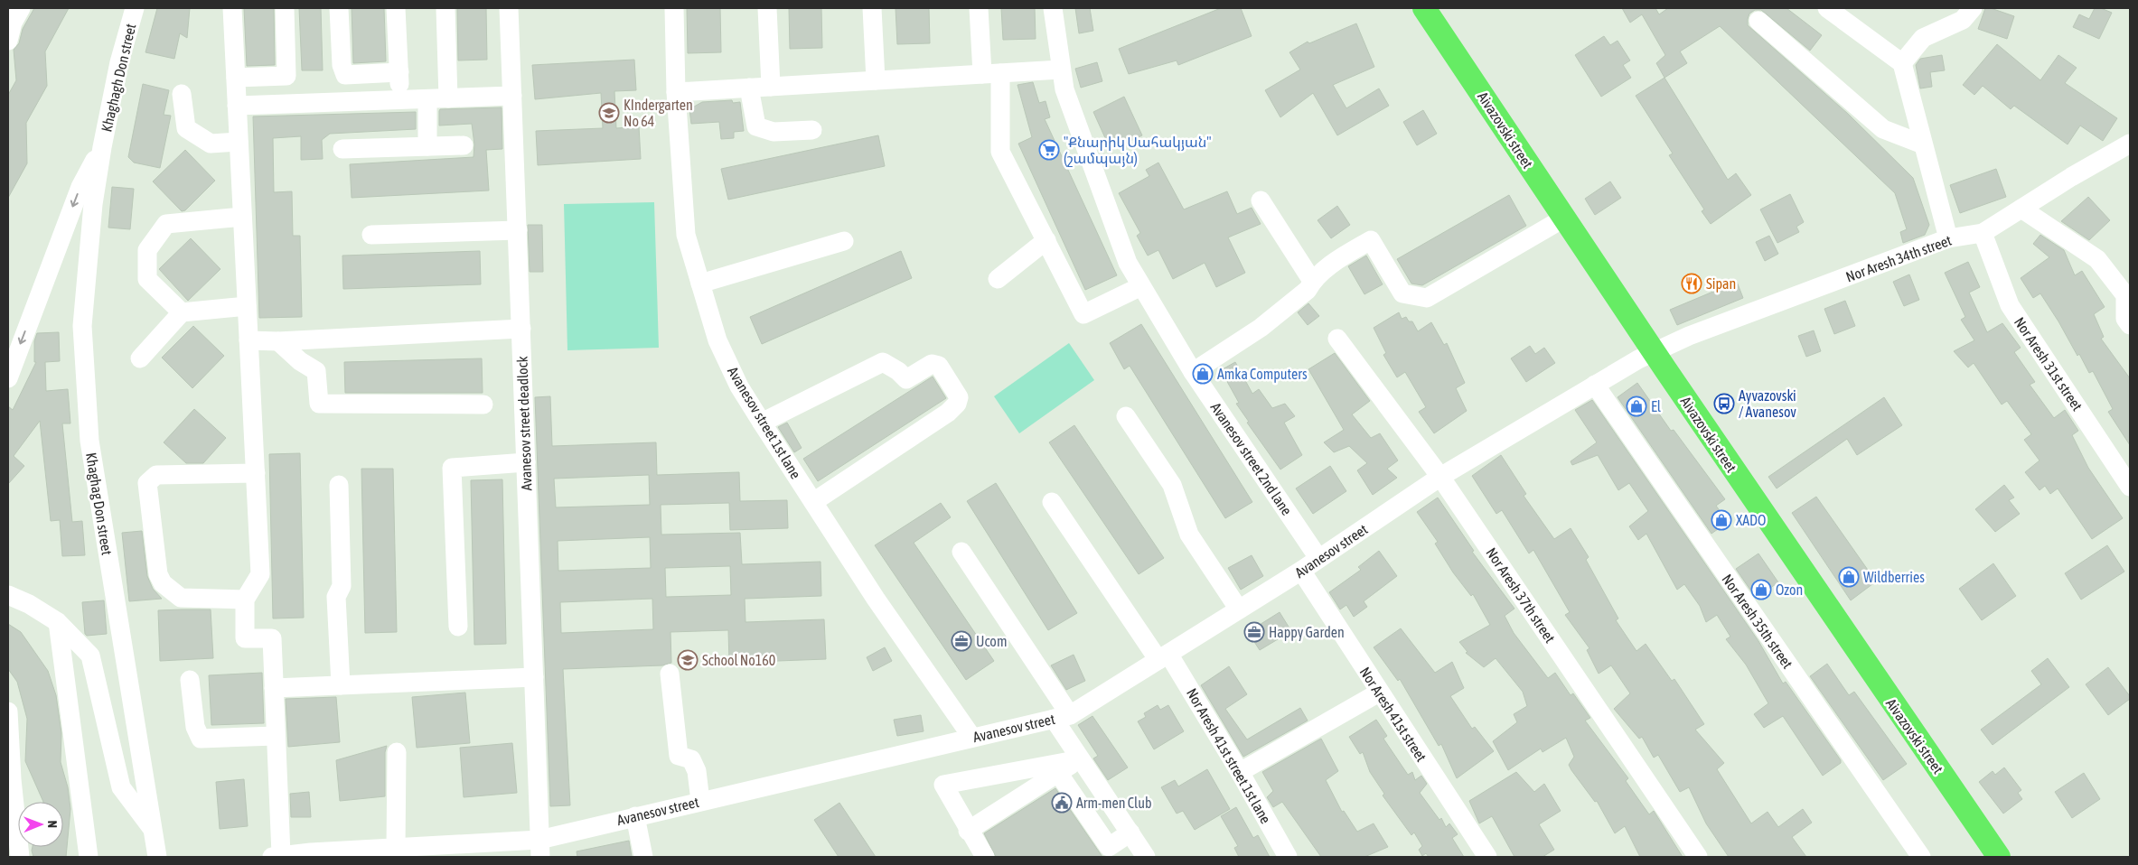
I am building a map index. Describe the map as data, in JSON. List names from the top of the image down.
{
  "streets": {
    "main road": ["Aivazovski street"],
    "street": [
      "Khaghagh Don street",
      "Nor Aresh 34th street",
      "Nor Aresh 31st street",
      "Avanesov street 1st lane",
      "Avanesov street deadlock",
      "Avanesov street 2nd lane",
      "Khaghag Don street",
      "Avanesov street",
      "Nor Aresh 37th street",
      "Nor Aresh 35th street",
      "Nor Aresh 41st street",
      "Nor Aresh 41st street 1st lane"
    ]
  },
  "crossings": [
    ["Khaghagh Don street", "Khaghag Don street"],
    ["Aivazovski street", "Nor Aresh 34th street"],
    ["Aivazovski street", "Avanesov street"],
    ["Nor Aresh 34th street", "Nor Aresh 31st street"],
    ["Nor Aresh 34th street", "Avanesov street"],
    ["Avanesov street 1st lane", "Avanesov street"],
    ["Avanesov street deadlock", "Avanesov street"],
    ["Avanesov street 2nd lane", "Avanesov street"],
    ["Avanesov street", "Nor Aresh 37th street"],
    ["Avanesov street", "Nor Aresh 35th street"],
    ["Avanesov street", "Nor Aresh 41st street"],
    ["Avanesov street", "Nor Aresh 41st street 1st lane"]
  ],
  "places": {
    "school or university": ["KIndergarten No 64", "School No160"],
    "supermarket": ["\"Քնարիկ Սահակյան\" (շամպայն)"],
    "restaurant": ["Sipan"],
    "shop": [
      "Amka Computers",
      "El",
      "XADO",
      "Wildberries",
      "Ozon"
    ],
    "bus stop": ["Ayvazovski / Avanesov"],
    "office": ["Happy Garden", "Ucom"],
    "public building": ["Arm-men Club"]
  },
  "north": "right"
}
